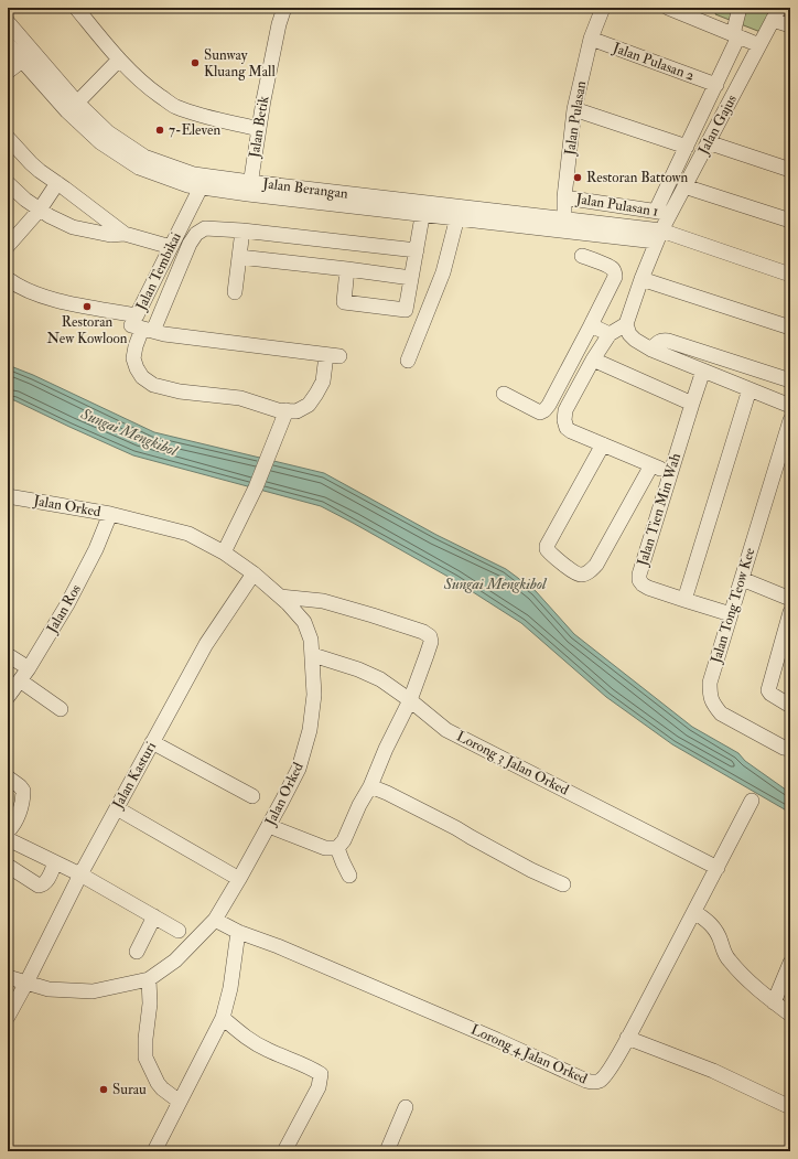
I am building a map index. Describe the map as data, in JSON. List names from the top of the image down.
{
  "streets": {
    "street": [
      "Jalan Pulasan 2",
      "Jalan Pulasan",
      "Jalan Gajus",
      "Jalan Betik",
      "Jalan Berangan",
      "Jalan Pulasan 1",
      "Jalan Tembikai",
      "Jalan Orked",
      "Jalan Tien Min Wah",
      "Jalan Tong Teow Kee",
      "Jalan Ros",
      "Lorong 3 Jalan Orked",
      "Jalan Kasturi",
      "Lorong 4 Jalan Orked"
    ]
  },
  "crossings": [
    ["Jalan Pulasan 2", "Jalan Pulasan"],
    ["Jalan Pulasan", "Jalan Berangan"],
    ["Jalan Pulasan", "Jalan Pulasan 1"],
    ["Jalan Gajus", "Jalan Berangan"],
    ["Jalan Gajus", "Jalan Pulasan 1"],
    ["Jalan Betik", "Jalan Berangan"],
    ["Jalan Berangan", "Jalan Tembikai"],
    ["Jalan Orked", "Jalan Ros"],
    ["Jalan Orked", "Lorong 3 Jalan Orked"],
    ["Jalan Orked", "Jalan Kasturi"],
    ["Jalan Tien Min Wah", "Jalan Tong Teow Kee"],
    ["Lorong 3 Jalan Orked", "Lorong 4 Jalan Orked"]
  ],
  "water": ["Sungai Mengkibol"],
  "places": [
    "Sunway Kluang Mall",
    "7-Eleven",
    "Restoran Battown",
    "Restoran New Kowloon",
    "Surau"
  ]
}
